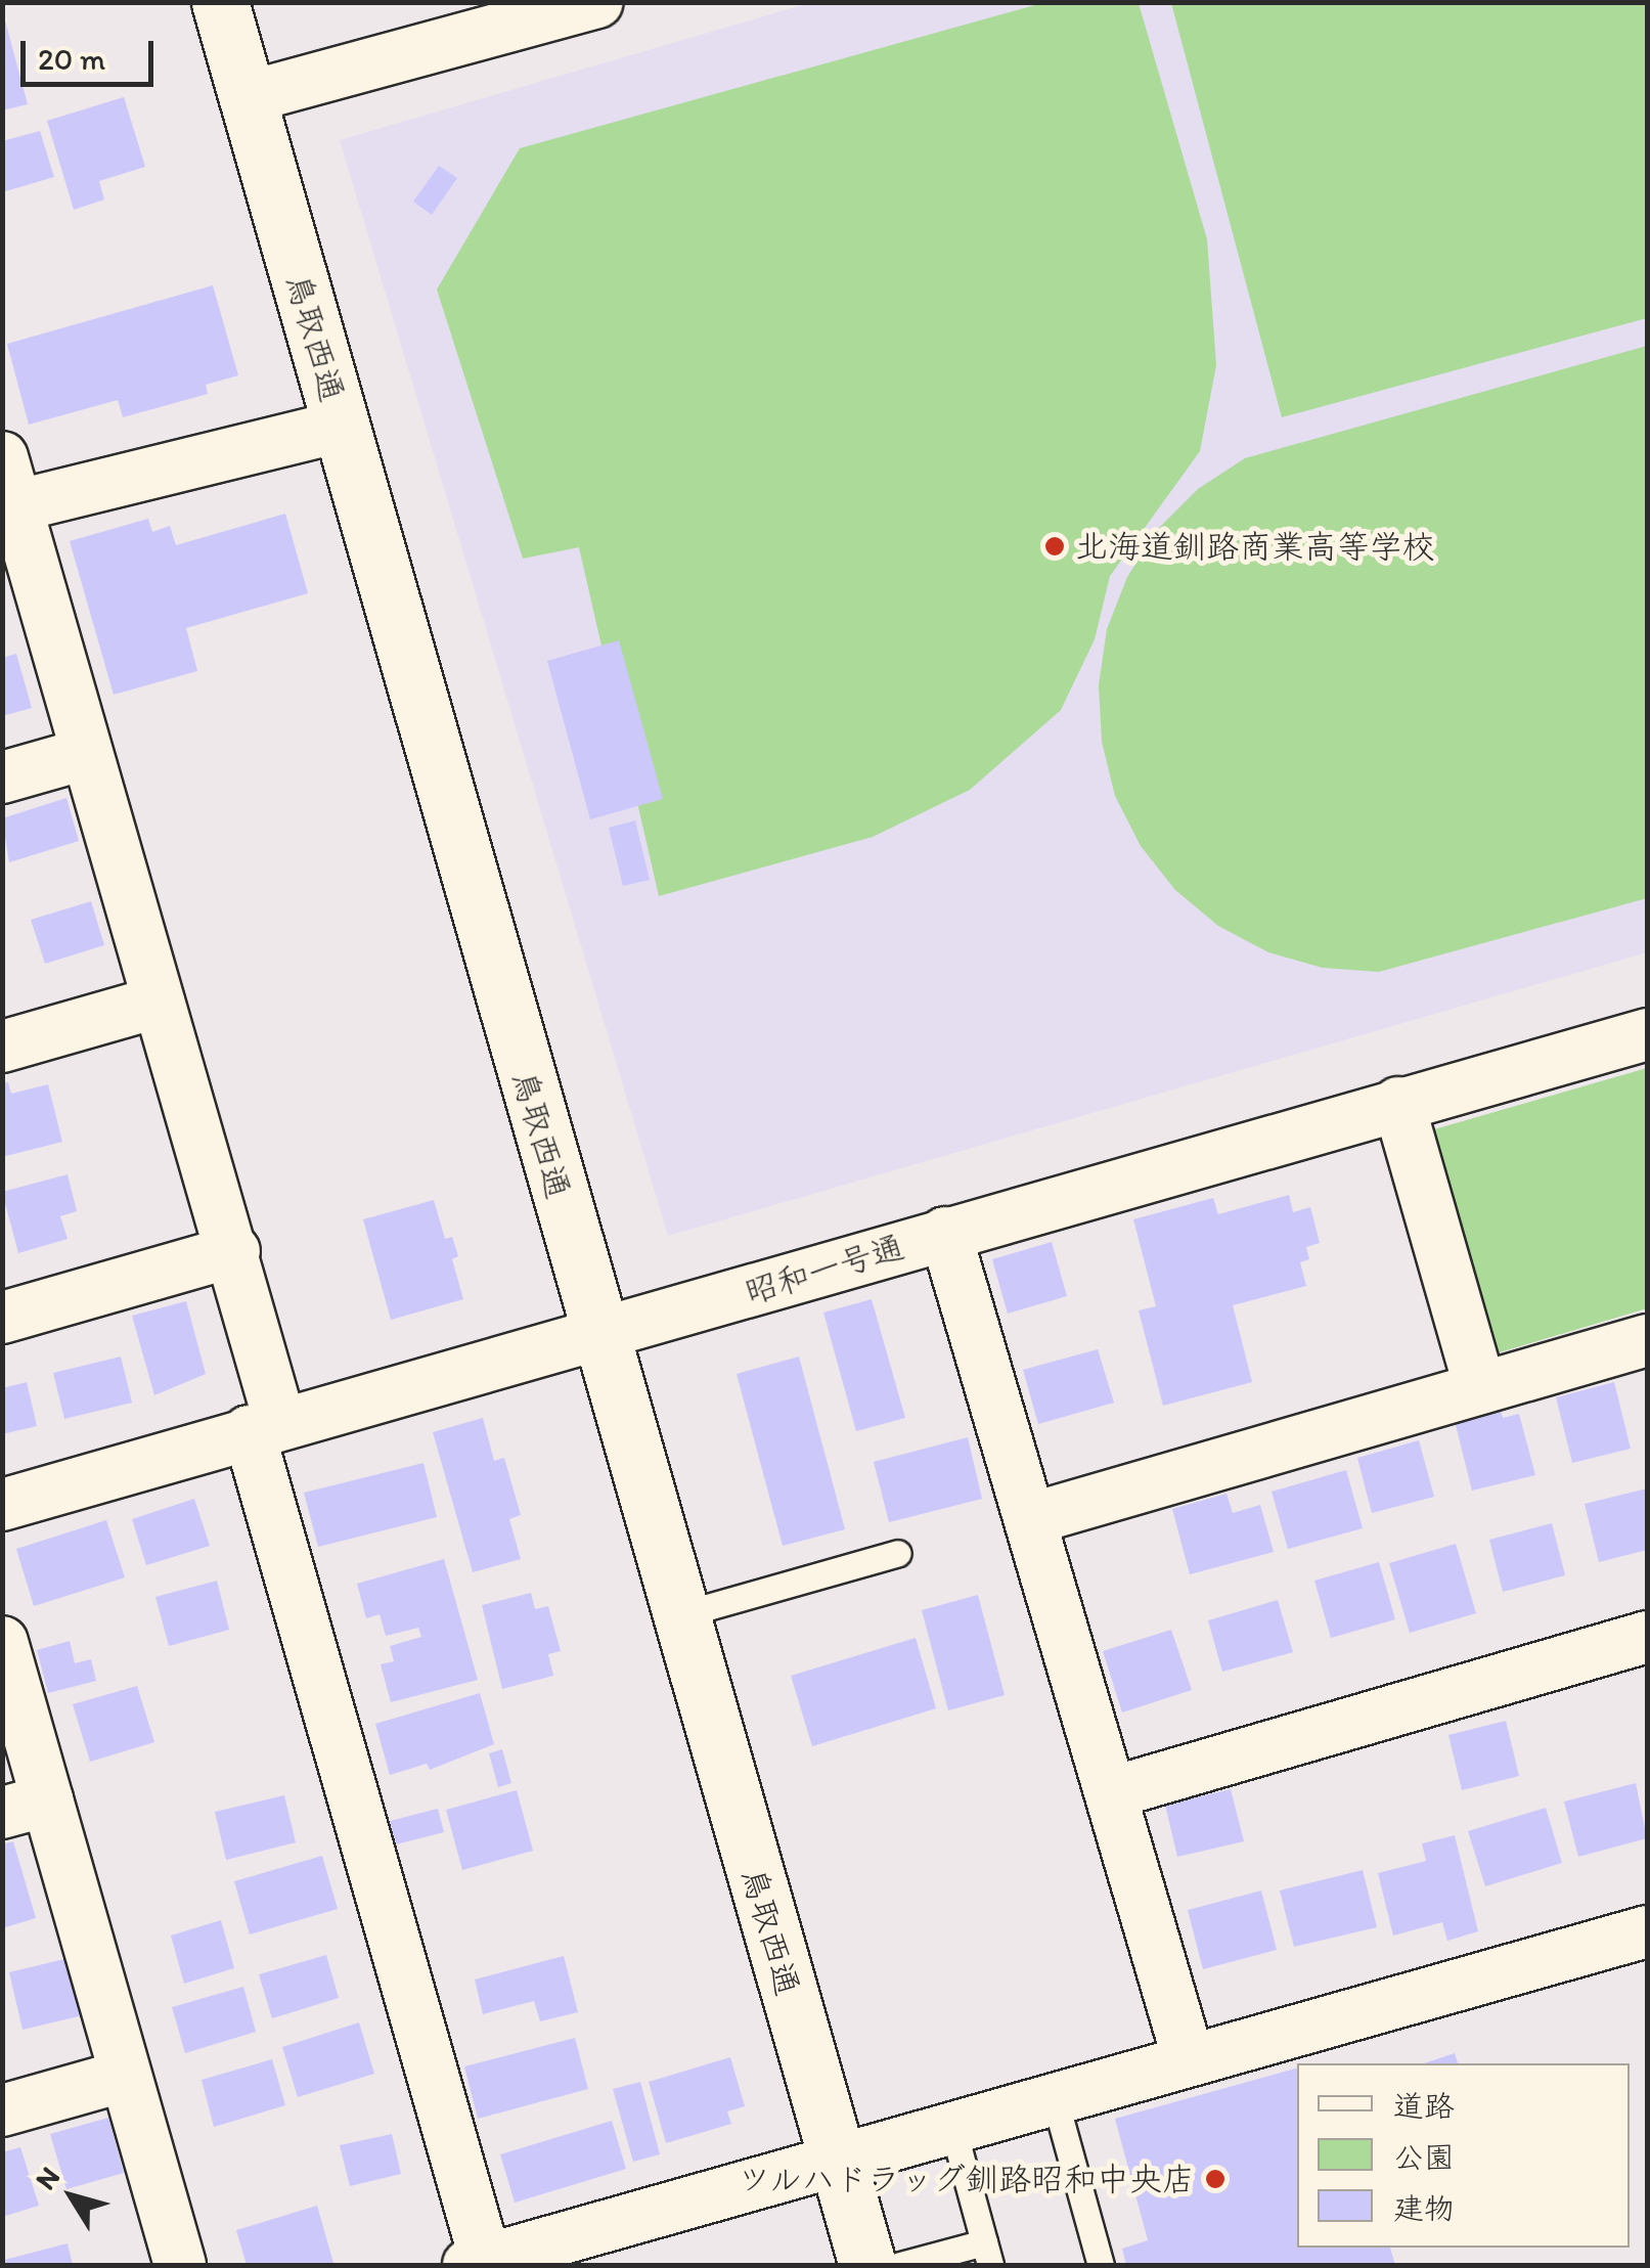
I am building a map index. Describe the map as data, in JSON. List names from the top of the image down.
{
  "streets": {
    "street": ["鳥取西通", "昭和一号通"]
  },
  "crossings": [
    ["鳥取西通", "昭和一号通"]
  ],
  "places": ["北海道釧路商業高等学校", "ツルハドラッグ釧路昭和中央店"],
  "legend": ["道路", "公園", "建物"],
  "scale_bar": "20 m",
  "north": "top left"
}
